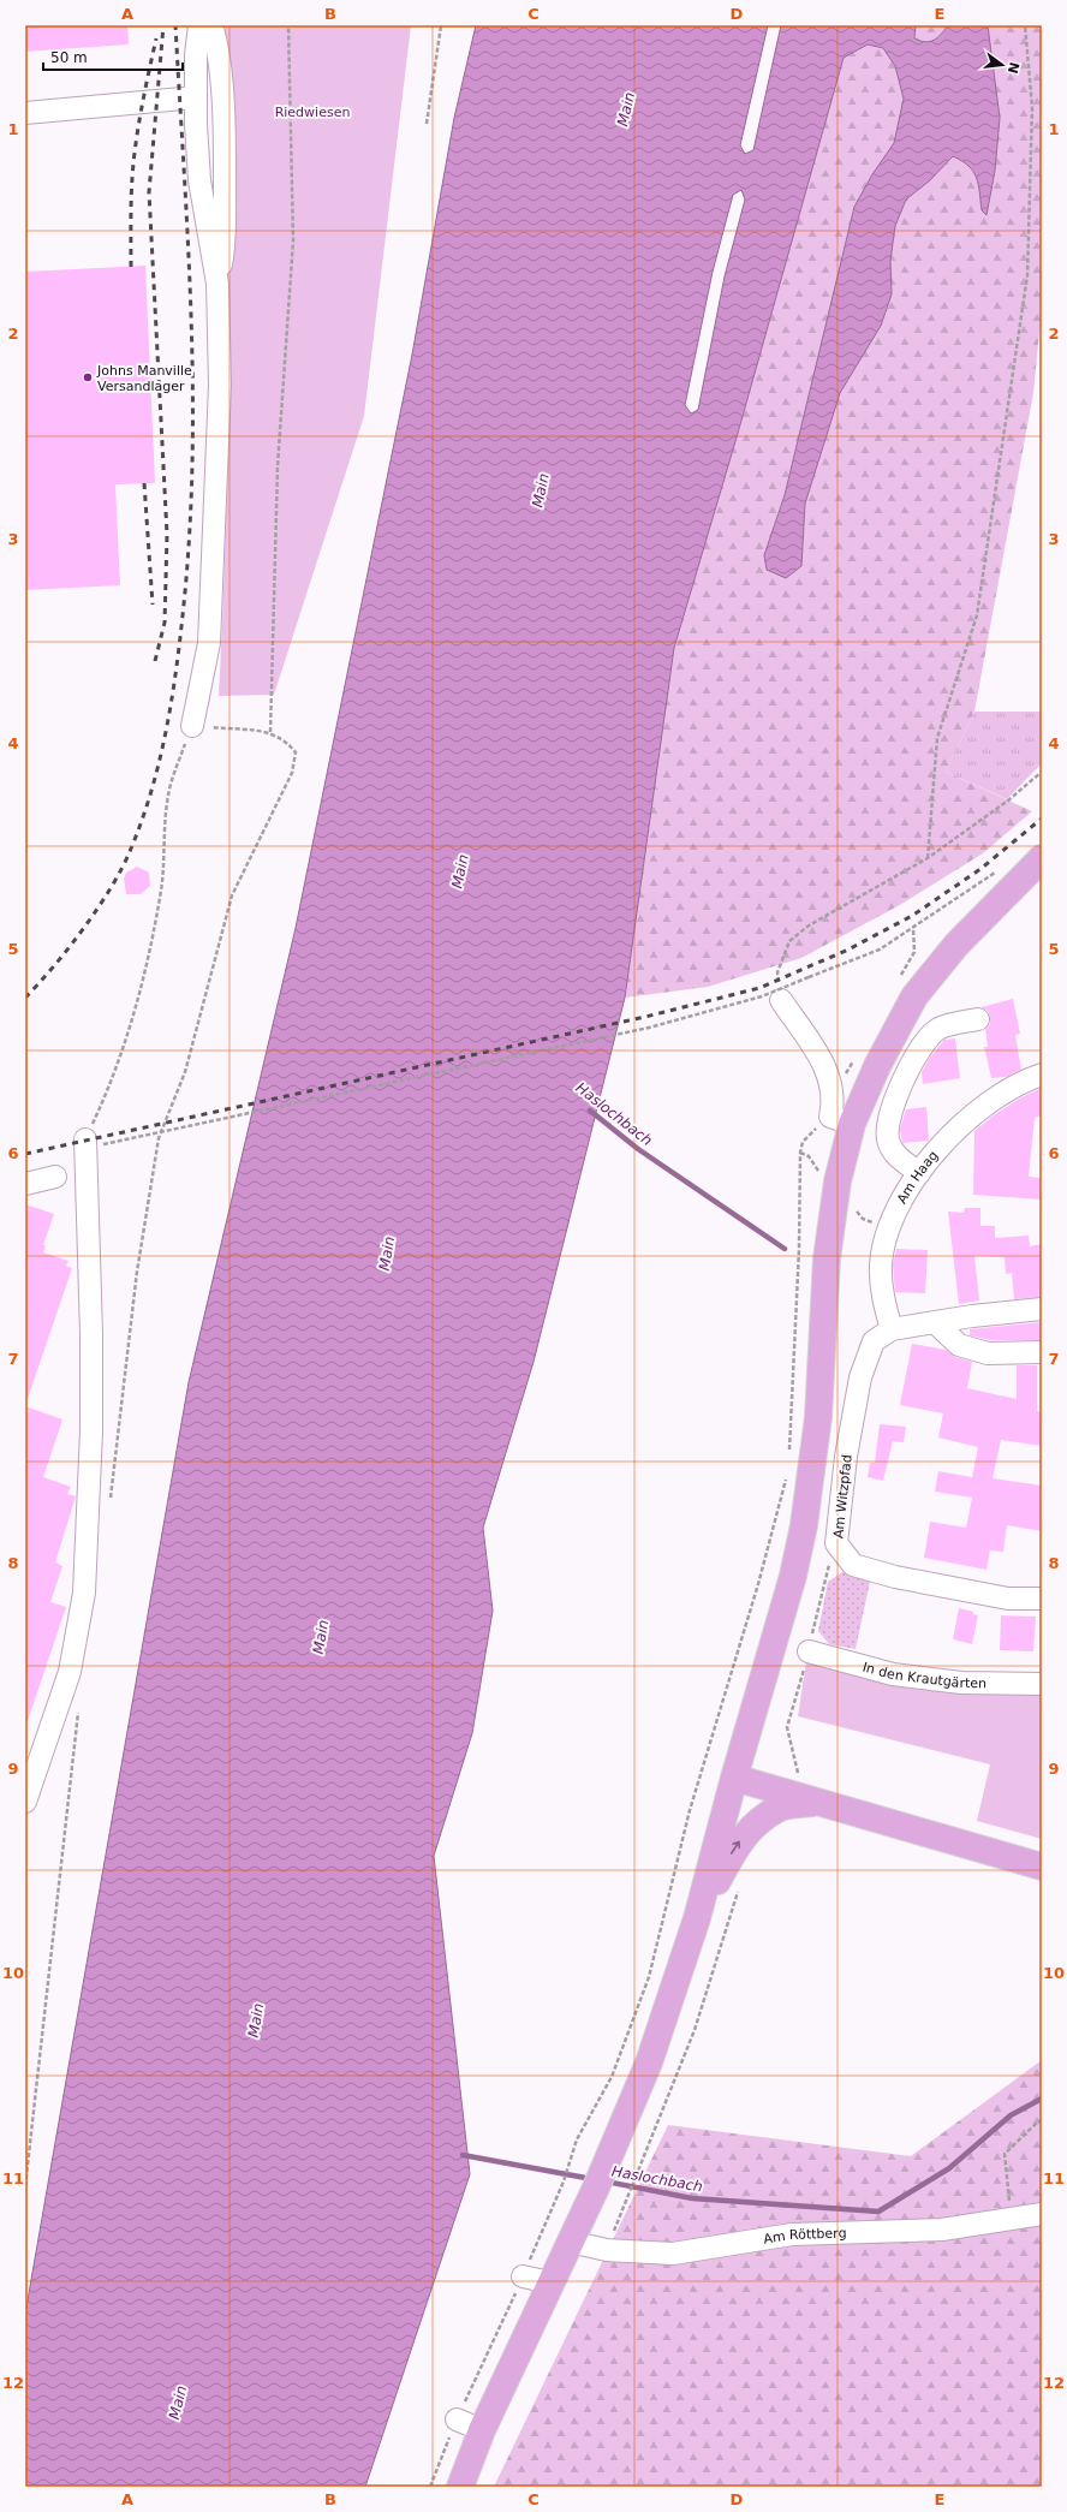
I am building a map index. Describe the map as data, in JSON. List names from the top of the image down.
{
  "streets": {
    "street": [
      "Am Haag",
      "Am Witzpfad",
      "In den Krautgärten",
      "Am Röttberg"
    ]
  },
  "crossings": [
    ["Am Haag", "Am Witzpfad"]
  ],
  "water": ["Main", "Haslochbach"],
  "parks": ["Riedwiesen"],
  "places": ["Johns Manville Versandlager"],
  "scale_bar": "50 m",
  "north": "right",
  "grid": {
    "columns": [
      "A",
      "B",
      "C",
      "D",
      "E"
    ],
    "rows": [
      "1",
      "2",
      "3",
      "4",
      "5",
      "6",
      "7",
      "8",
      "9",
      "10",
      "11",
      "12"
    ]
  }
}
